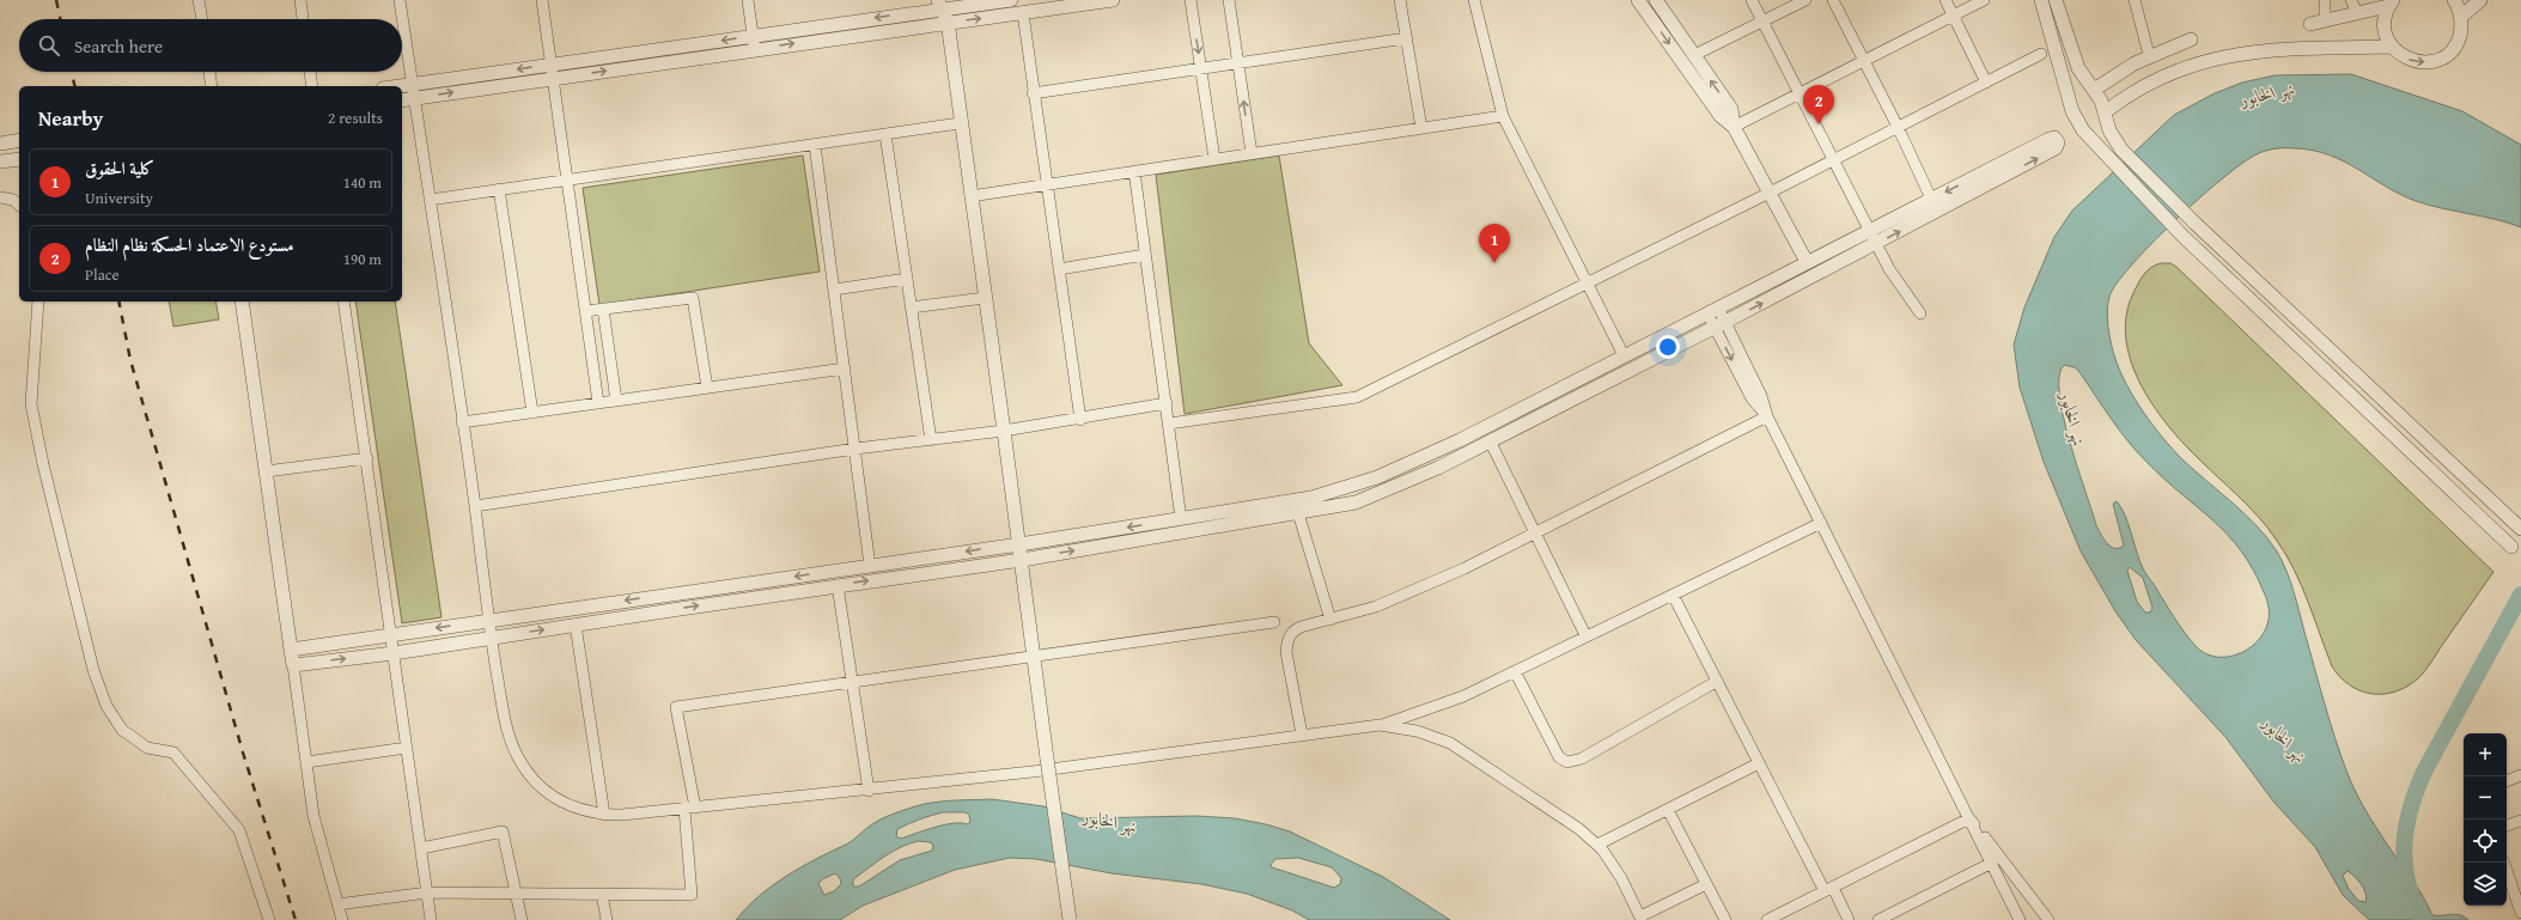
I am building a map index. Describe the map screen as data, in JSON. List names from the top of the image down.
{
  "water": ["نهر الخابور"],
  "page": {
    "search": "Search here",
    "pins": ["2", "1"],
    "heading": ["Nearby", "2 results"],
    "list": [
      {
        "mark": "1",
        "name": "كلية الحقوق",
        "note": "University",
        "value": "140 m"
      },
      {
        "mark": "2",
        "name": "مستودع الاعتماد الحسكة نظام النظام",
        "note": "Place",
        "value": "190 m"
      }
    ],
    "map_buttons": ["+", "−"]
  }
}
